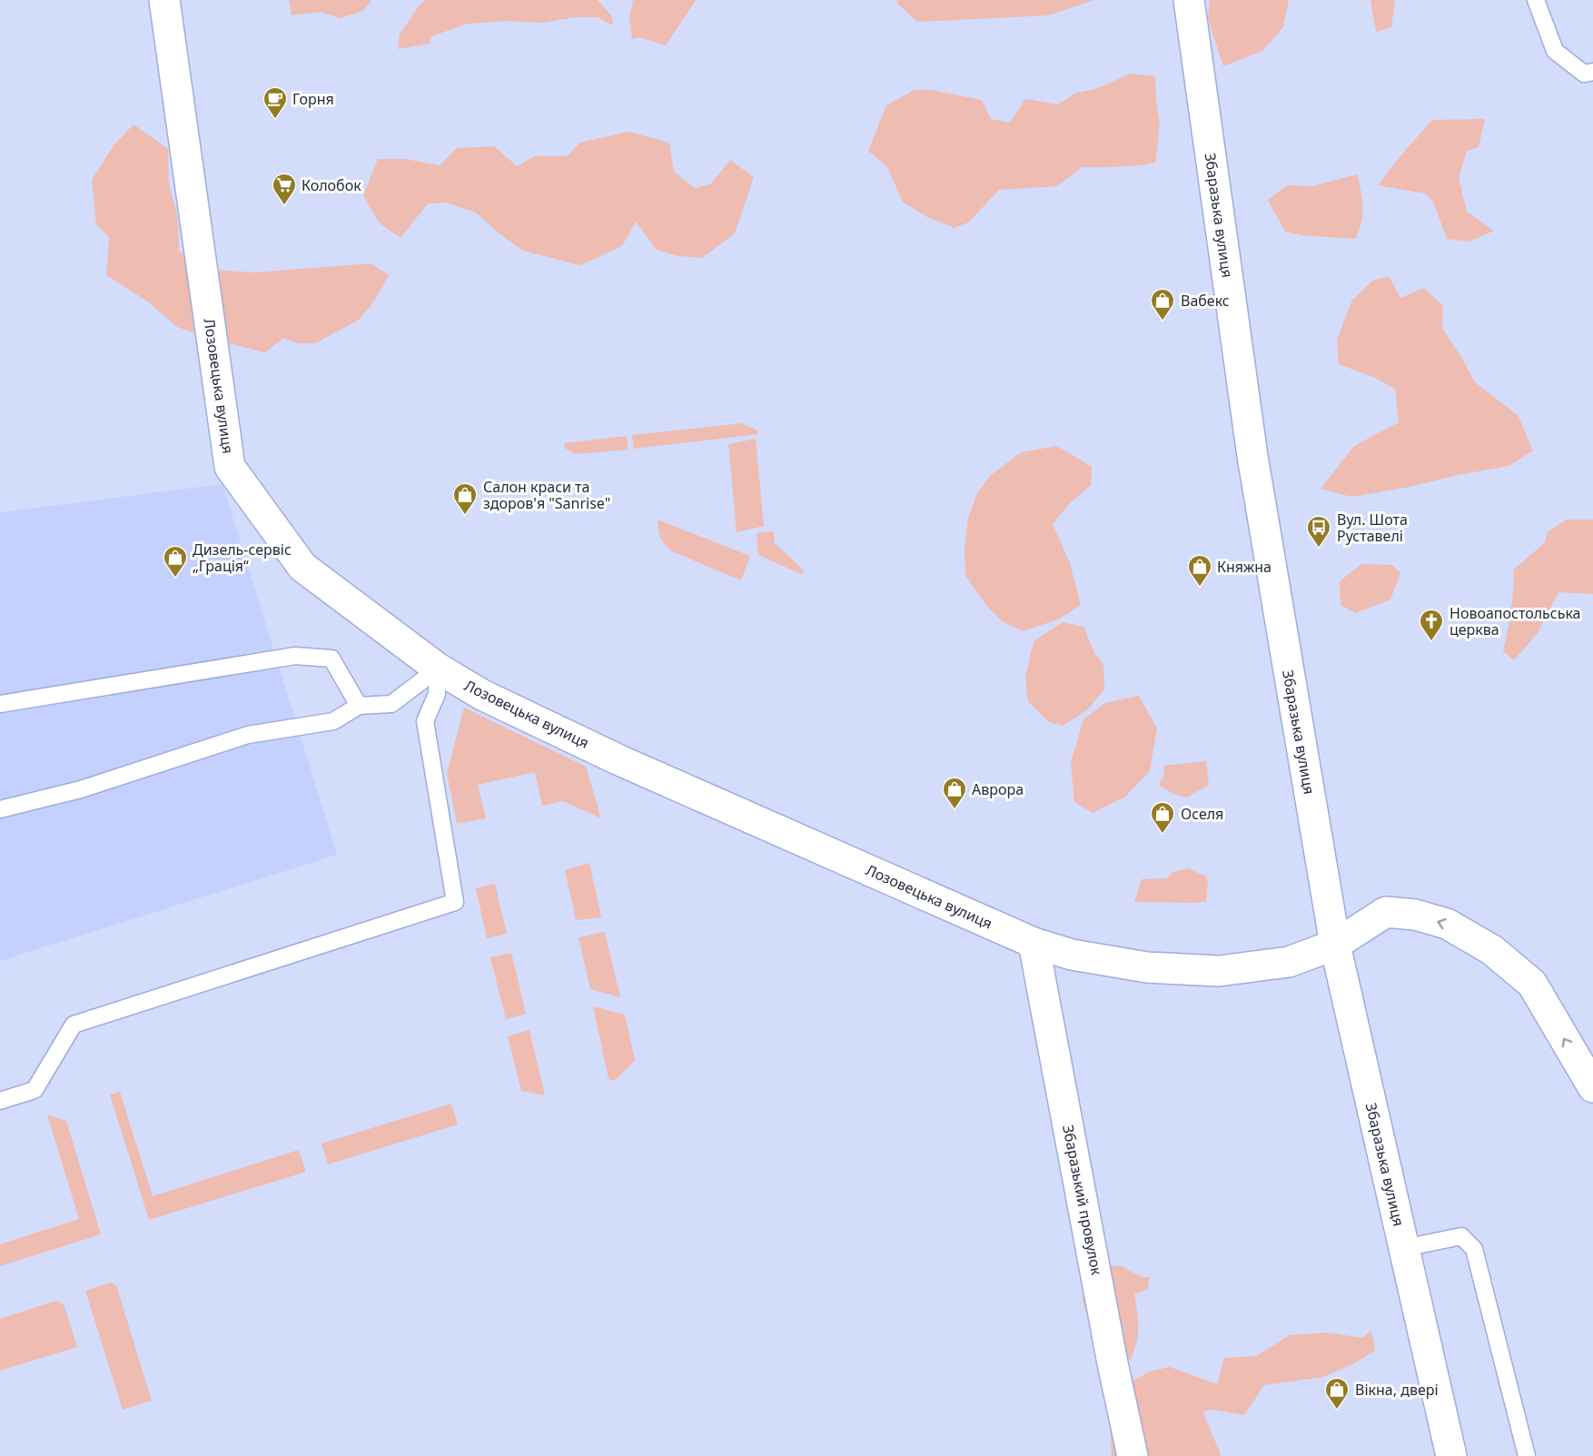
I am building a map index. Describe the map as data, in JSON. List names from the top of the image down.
{
  "streets": {
    "street": ["Збаразька вулиця", "Лозовецька вулиця", "Збаразький провулок"]
  },
  "crossings": [
    ["Збаразька вулиця", "Лозовецька вулиця"],
    ["Лозовецька вулиця", "Збаразький провулок"]
  ],
  "places": {
    "cafe": ["Горня"],
    "supermarket": ["Колобок"],
    "shop": [
      "Вабекс",
      "Салон краси та здоров'я \"Sanrise\"",
      "Дизель-сервіс „Грація“",
      "Княжна",
      "Аврора",
      "Оселя",
      "Вікна, двері"
    ],
    "bus stop": ["Вул. Шота Руставелі"],
    "church": ["Новоапостольська церква"]
  }
}
